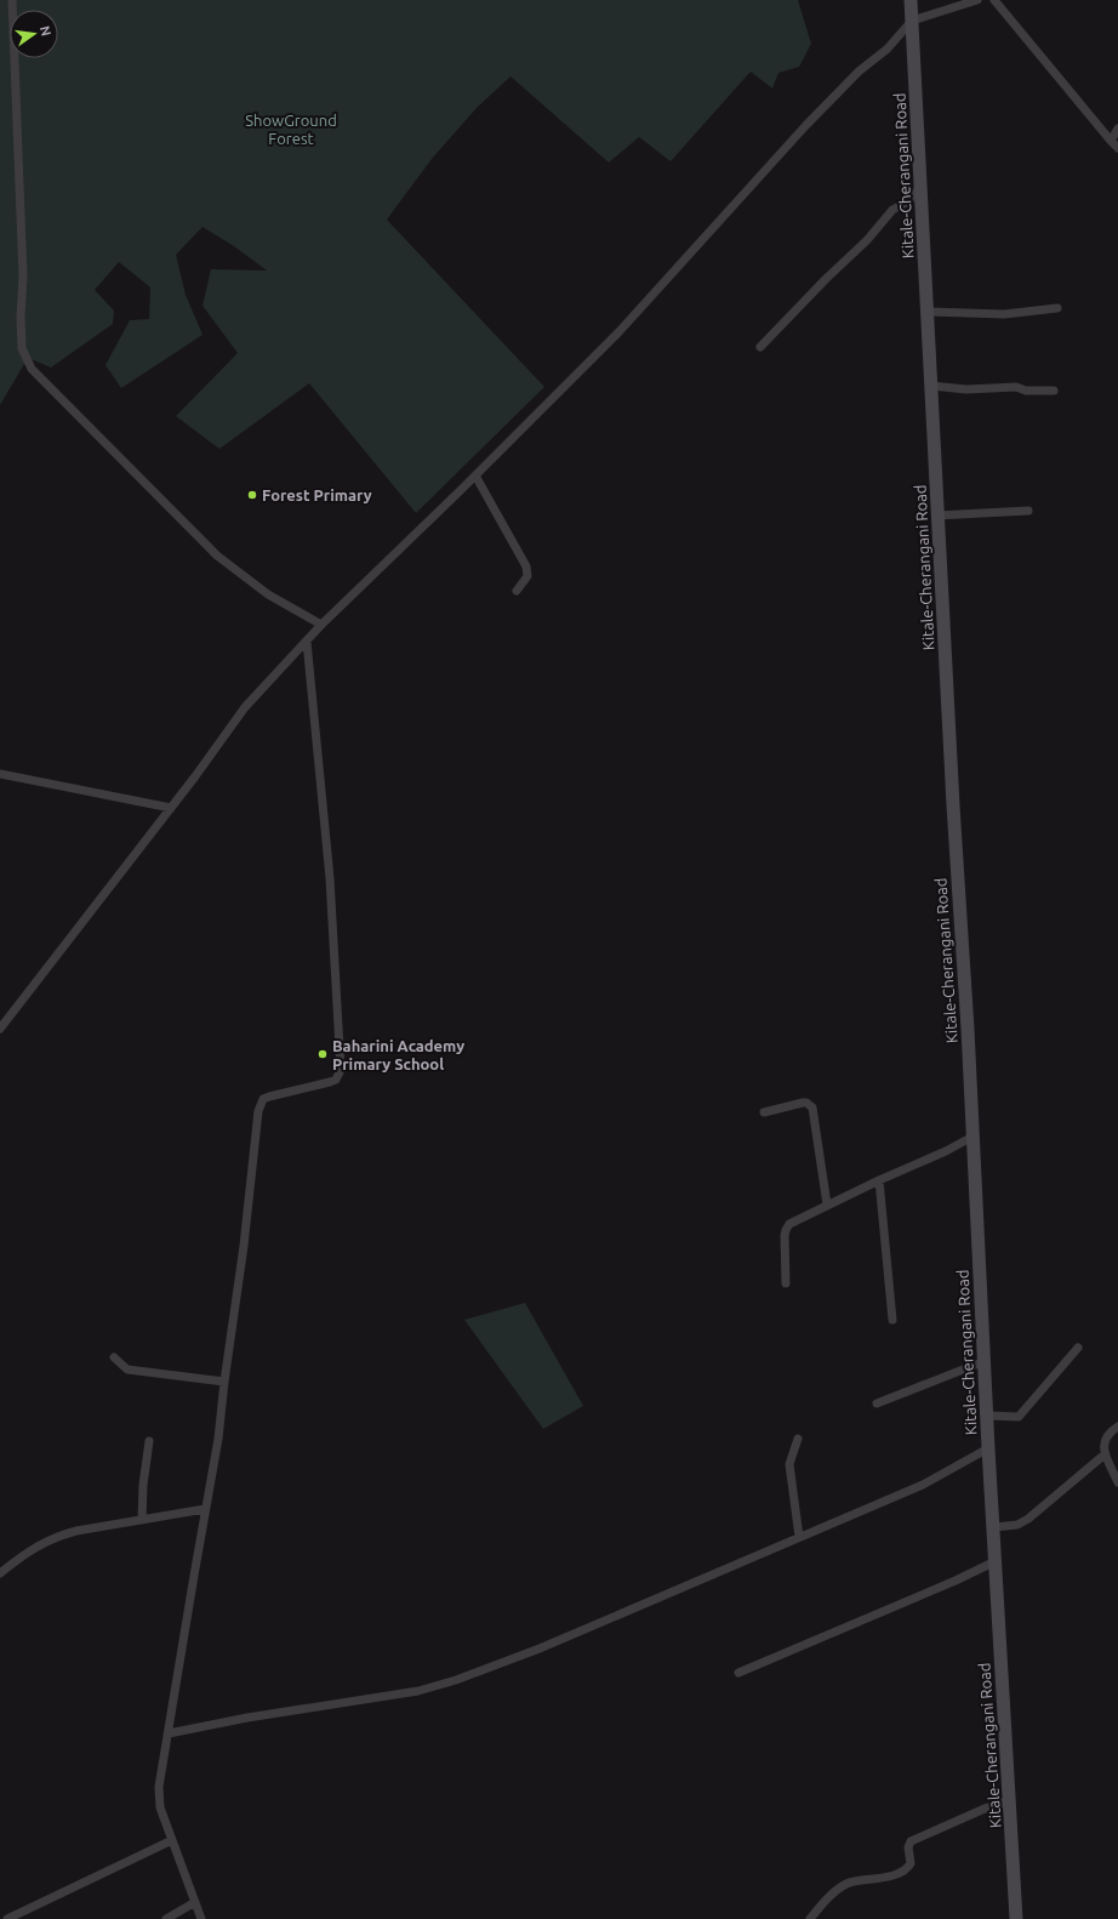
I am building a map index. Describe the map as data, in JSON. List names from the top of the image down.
{
  "streets": {
    "main road": ["Kitale-Cherangani Road"]
  },
  "parks": ["ShowGround Forest"],
  "places": ["Forest Primary", "Baharini Academy Primary School"],
  "north": "right"
}
